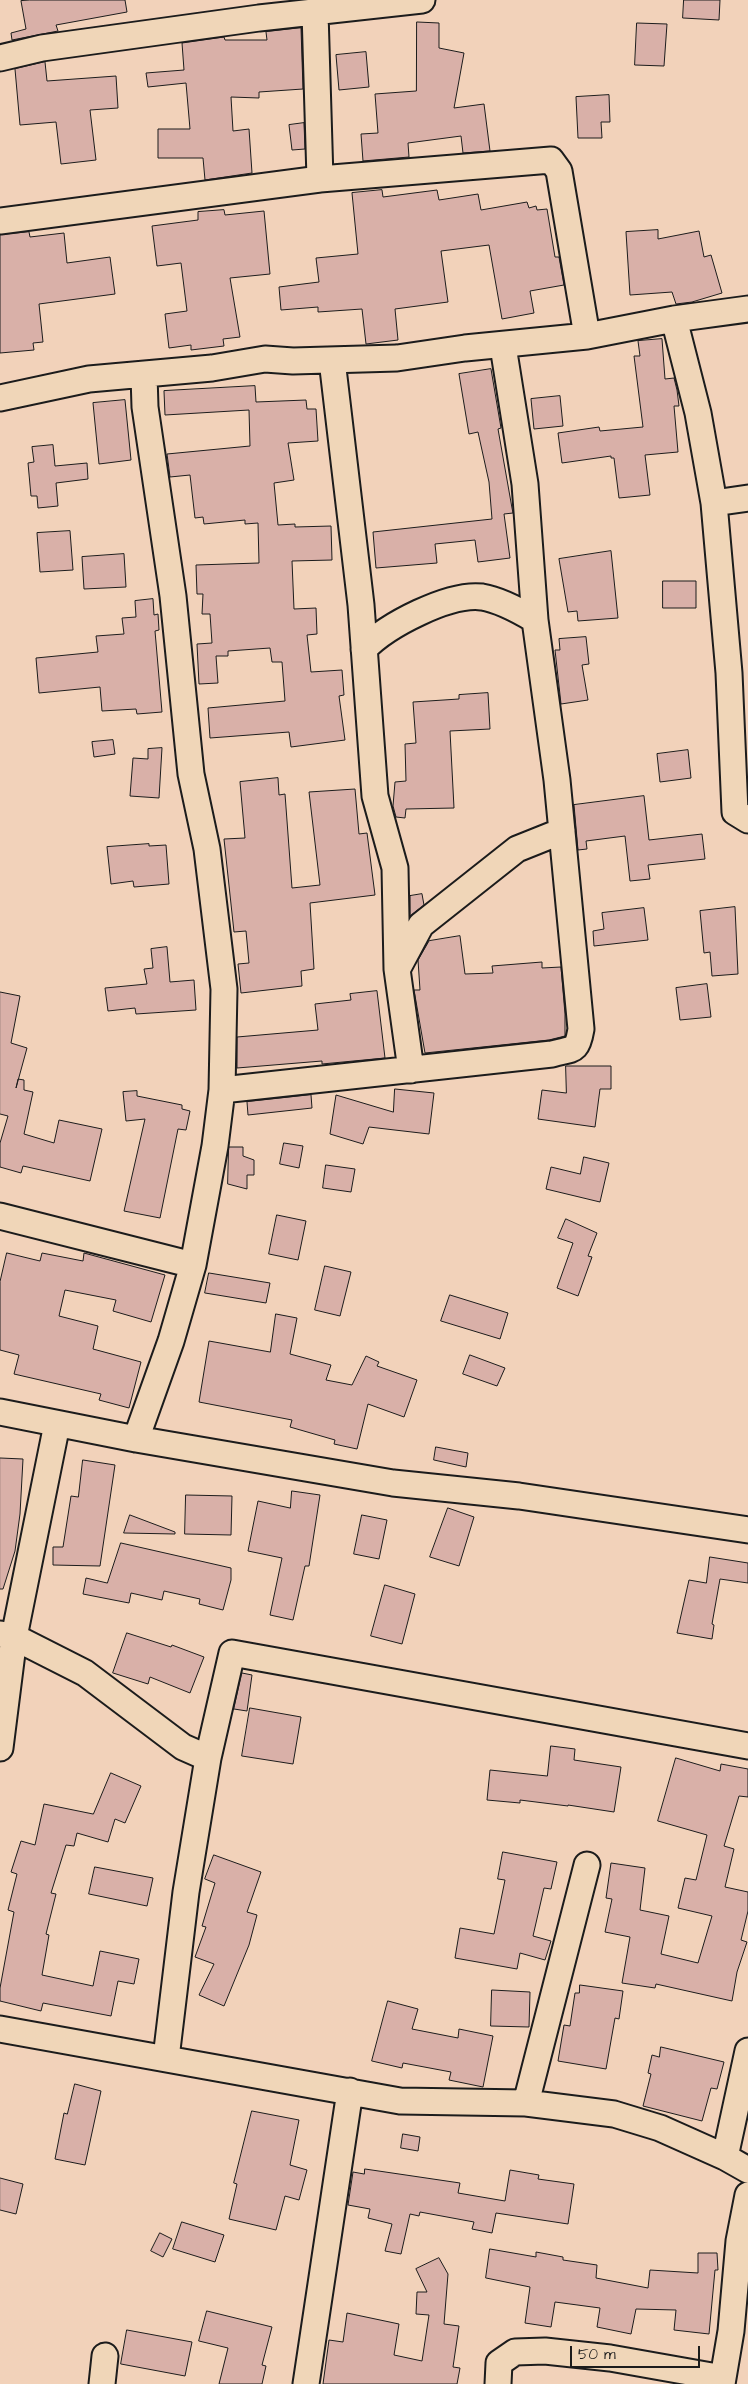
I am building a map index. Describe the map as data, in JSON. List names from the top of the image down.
{
  "scale_bar": "50 m"
}
